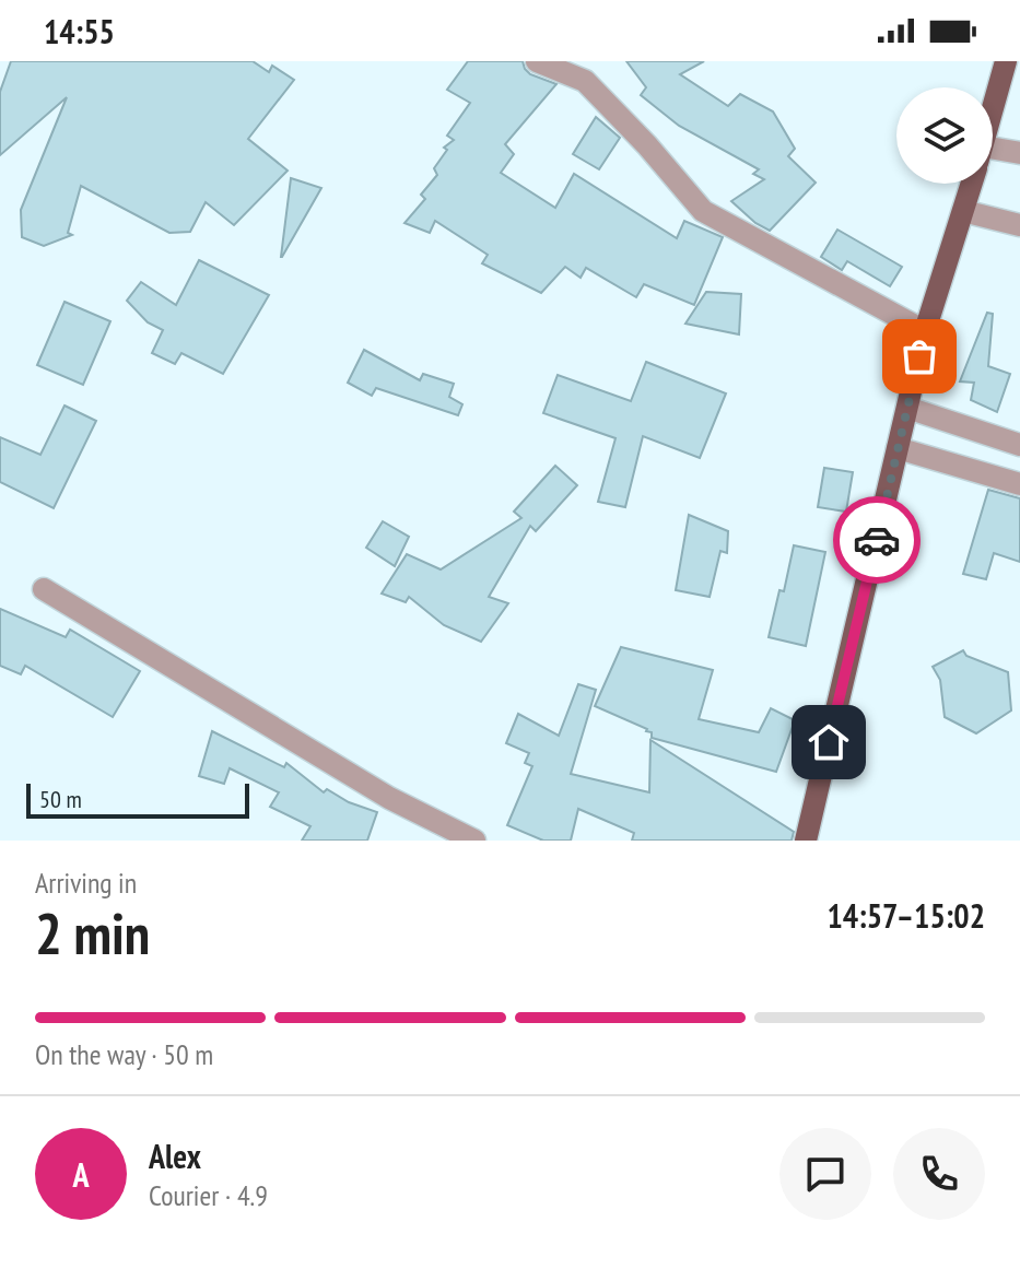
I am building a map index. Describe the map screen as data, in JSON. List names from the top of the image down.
{
  "scale_bar": "50 m",
  "page": {
    "status": "14:55",
    "scale": "50 m",
    "heading": ["2 min", "Arriving in", "14:57–15:02"],
    "panel": ["Alex", "Courier · 4.9"],
    "bar": "On the way · 50 m",
    "round": "A"
  }
}
